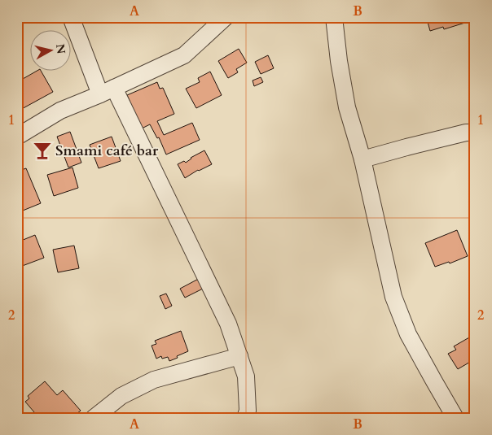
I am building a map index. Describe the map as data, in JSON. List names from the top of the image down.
{
  "places": {
    "bar": ["Smami café bar"]
  },
  "north": "right",
  "grid": {
    "columns": ["A", "B"],
    "rows": ["1", "2"]
  }
}
